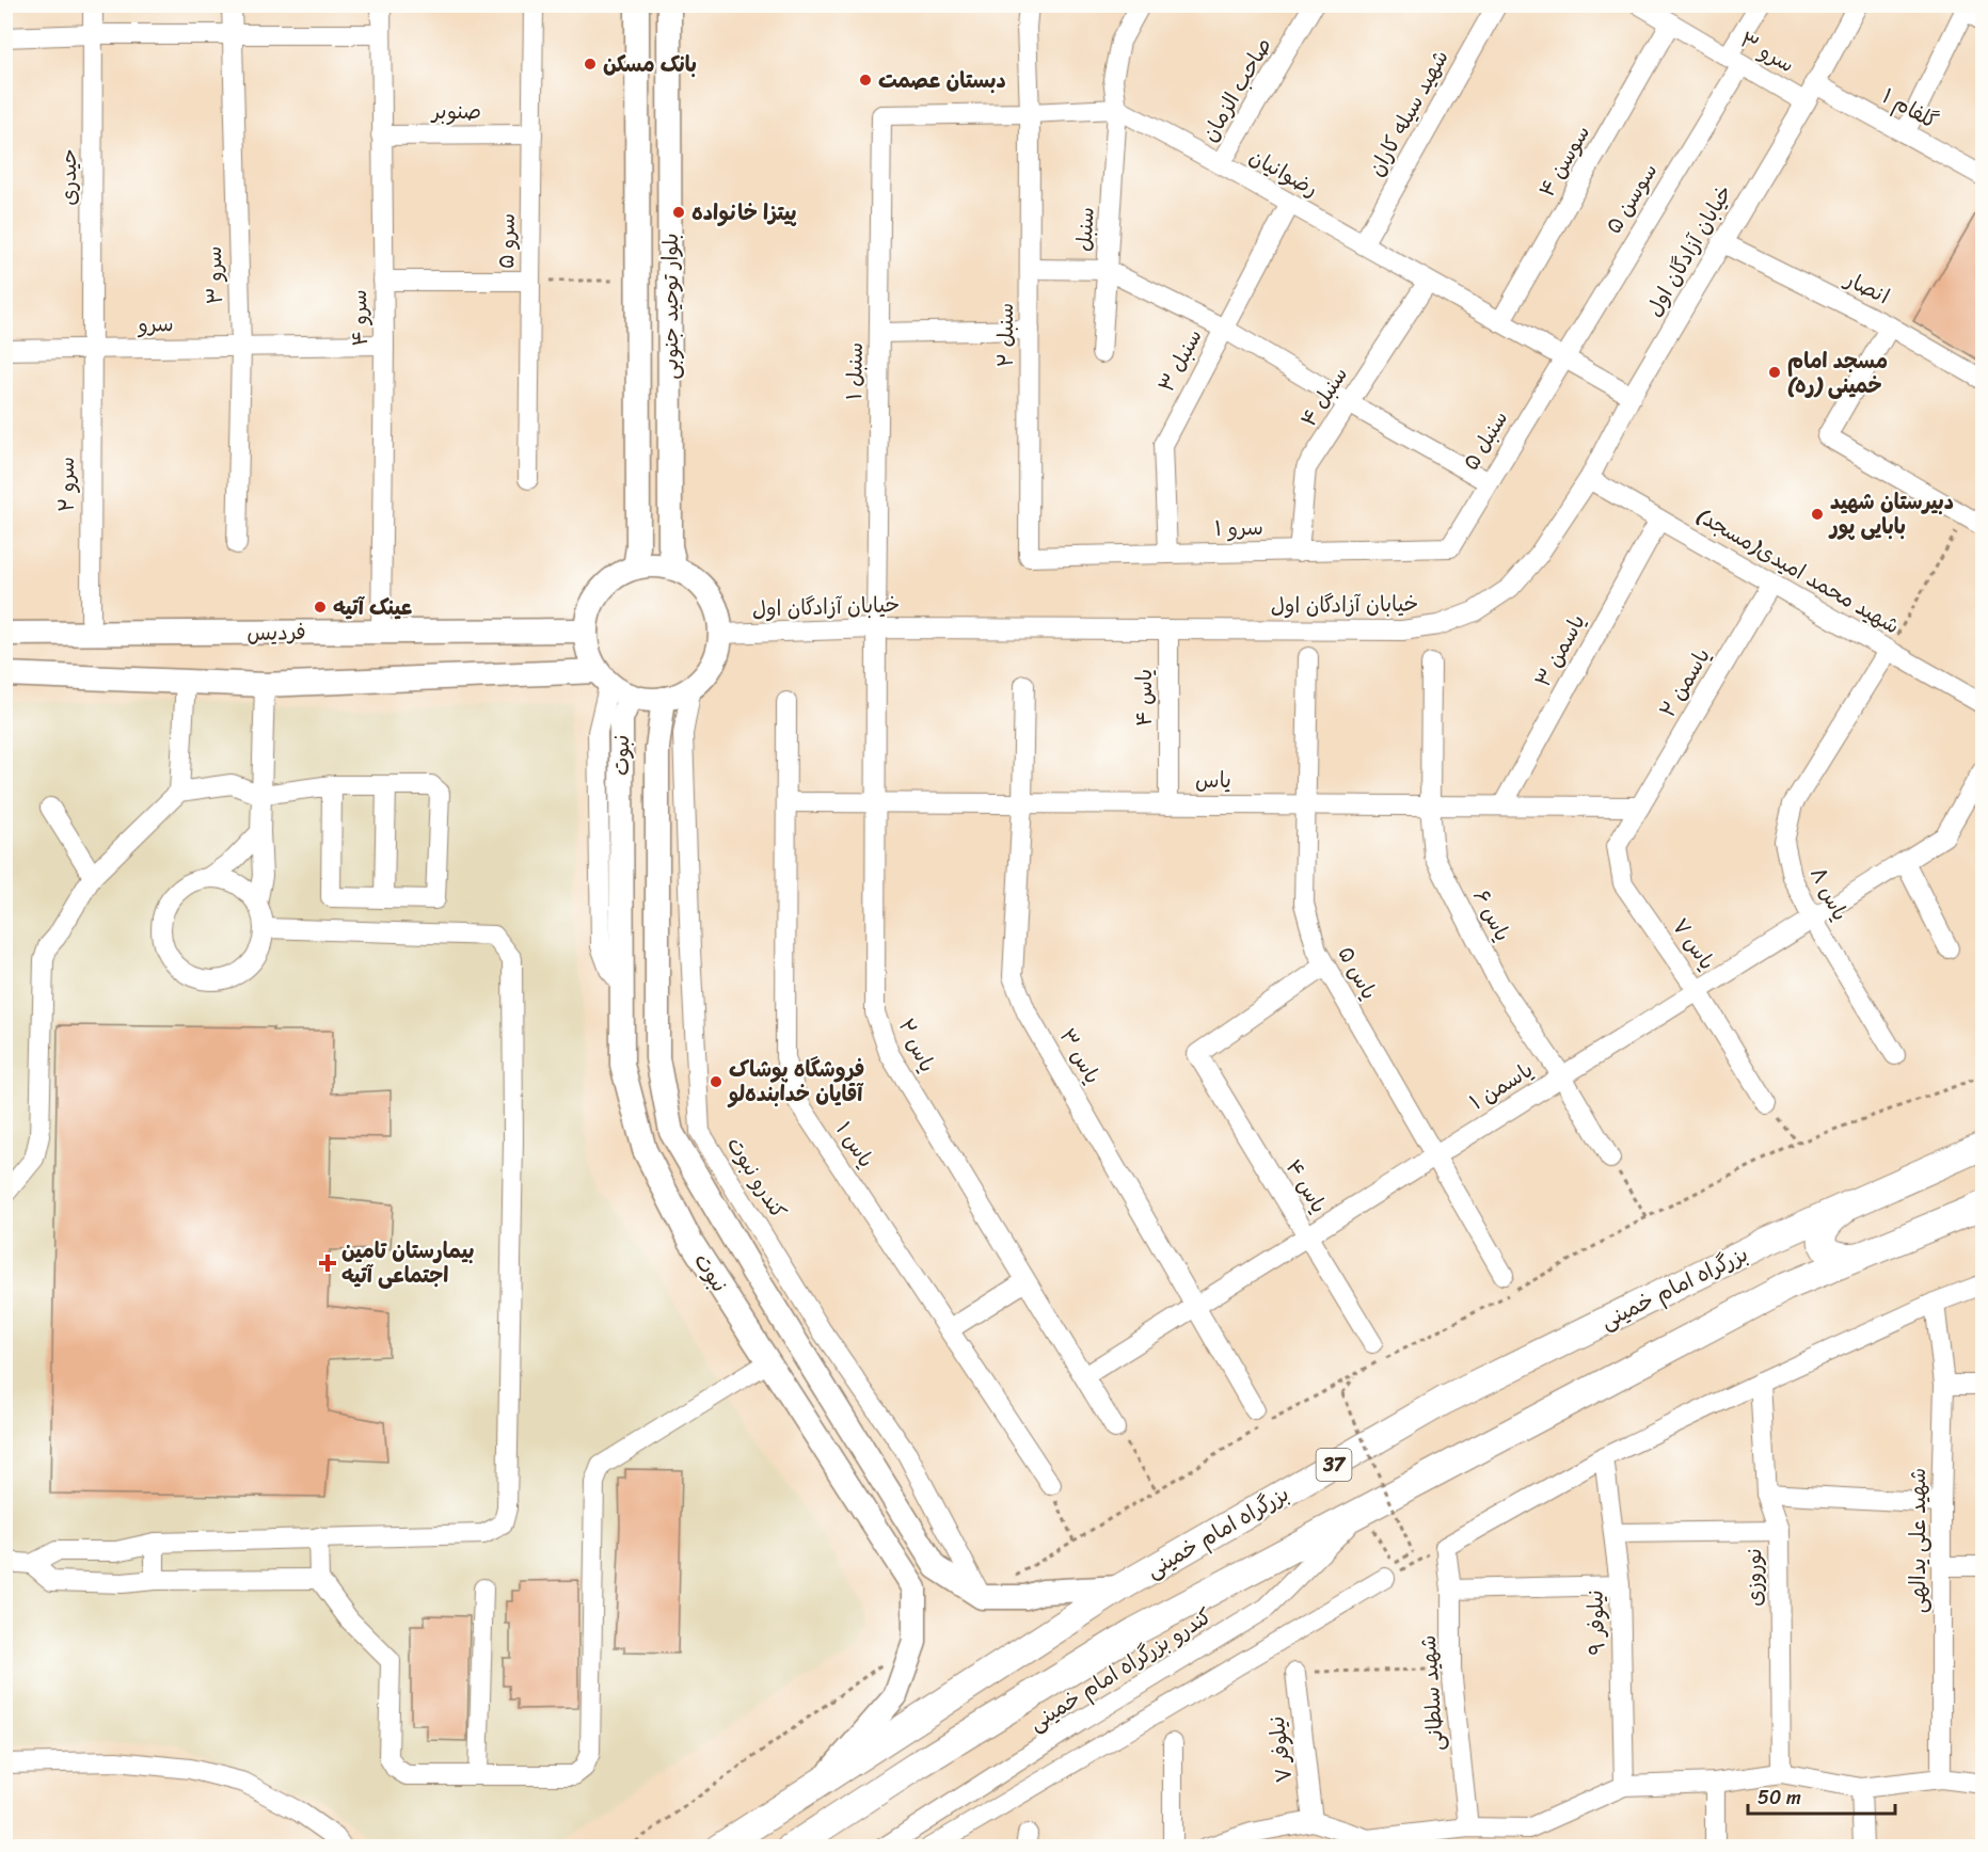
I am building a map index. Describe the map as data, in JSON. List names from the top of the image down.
{
  "streets": {
    "highway": ["بزرگراه امام خمینی", "37"],
    "main road": ["بلوار توحید جنوبی", "فردیس", "نبوت"],
    "street": [
      "سرو ۳",
      "صاحب الزمان",
      "گلفام ۱",
      "صنوبر",
      "شهید سیله کاران",
      "سوسن ۴",
      "رضوانیان",
      "حیدری",
      "سوسن ۵",
      "سنبل",
      "سرو ۵",
      "خیابان آزادگان اول",
      "انصار",
      "سرو ۴",
      "سرو",
      "سنبل ۲",
      "سنبل ۳",
      "سنبل ۱",
      "سنبل ۴",
      "سنبل ۵",
      "سرو ۲",
      "سرو ۱",
      "(مسجد)شهید محمد امیدی",
      "یاسمن ۳",
      "یاسمن ۲",
      "یاس ۴",
      "یاس",
      "یاس ۸",
      "یاس ۶",
      "یاس ۷",
      "یاس ۵",
      "یاس ۲",
      "یاس ۳",
      "یاسمن ۱",
      "یاس ۱",
      "کندرو نبوت",
      "شهید علی یدالهی",
      "نوروزی",
      "نیلوفر ۹",
      "کندرو بزرگراه امام خمینی",
      "شهید سلطانی",
      "نیلوفر ۷"
    ]
  },
  "crossings": [
    ["سرو ۳", "سوسن ۴"],
    ["سرو ۳", "سوسن ۵"],
    ["سرو ۳", "خیابان آزادگان اول"],
    ["سرو ۳", "سرو"],
    ["صاحب الزمان", "رضوانیان"],
    ["گلفام ۱", "خیابان آزادگان اول"],
    ["صنوبر", "سرو ۵"],
    ["صنوبر", "سرو ۴"],
    ["شهید سیله کاران", "رضوانیان"],
    ["سوسن ۴", "رضوانیان"],
    ["رضوانیان", "سوسن ۵"],
    ["رضوانیان", "سنبل"],
    ["رضوانیان", "خیابان آزادگان اول"],
    ["رضوانیان", "سنبل ۳"],
    ["رضوانیان", "سنبل ۴"],
    ["رضوانیان", "سنبل ۵"],
    ["حیدری", "سرو"],
    ["حیدری", "سرو ۲"],
    ["سوسن ۵", "سنبل ۵"],
    ["خیابان آزادگان اول", "انصار"],
    ["خیابان آزادگان اول", "بلوار توحید جنوبی"],
    ["خیابان آزادگان اول", "سنبل ۱"],
    ["خیابان آزادگان اول", "(مسجد)شهید محمد امیدی"],
    ["خیابان آزادگان اول", "فردیس"],
    ["خیابان آزادگان اول", "یاس ۴"],
    ["خیابان آزادگان اول", "نبوت"],
    ["خیابان آزادگان اول", "یاس ۲"],
    ["خیابان آزادگان اول", "کندرو نبوت"],
    ["بلوار توحید جنوبی", "فردیس"],
    ["بلوار توحید جنوبی", "نبوت"],
    ["بلوار توحید جنوبی", "کندرو نبوت"],
    ["سرو ۴", "سرو"],
    ["سرو ۴", "فردیس"],
    ["سرو", "سرو ۲"],
    ["سنبل ۲", "سنبل ۱"],
    ["سنبل ۲", "سرو ۱"],
    ["سنبل ۳", "سرو ۱"],
    ["سنبل ۱", "یاس ۲"],
    ["سنبل ۴", "سرو ۱"],
    ["سنبل ۵", "سرو ۱"],
    ["(مسجد)شهید محمد امیدی", "یاسمن ۳"],
    ["(مسجد)شهید محمد امیدی", "یاسمن ۲"],
    ["(مسجد)شهید محمد امیدی", "یاس ۸"],
    ["فردیس", "نبوت"],
    ["فردیس", "کندرو نبوت"],
    ["یاسمن ۳", "یاس"],
    ["یاسمن ۲", "یاس"],
    ["یاسمن ۲", "یاس ۷"],
    ["یاس ۴", "یاس"],
    ["یاس ۴", "یاس ۵"],
    ["یاس ۴", "یاسمن ۱"],
    ["نبوت", "کندرو نبوت"],
    ["نبوت", "بزرگراه امام خمینی"],
    ["یاس", "یاس ۶"],
    ["یاس", "یاس ۷"],
    ["یاس", "یاس ۵"],
    ["یاس", "یاس ۲"],
    ["یاس", "یاس ۳"],
    ["یاس", "یاس ۱"],
    ["یاس ۸", "یاسمن ۱"],
    ["یاس ۶", "یاسمن ۱"],
    ["یاس ۷", "یاسمن ۱"],
    ["یاس ۵", "یاسمن ۱"],
    ["یاس ۲", "یاسمن ۱"],
    ["یاس ۳", "یاسمن ۱"],
    ["37", "کندرو بزرگراه امام خمینی"]
  ],
  "places": {
    "other": [
      "بانک مسکن",
      "دبستان عصمت",
      "پیتزا خانواده",
      "مسجد امام خمینی (ره)",
      "دبیرستان شهید بابایی پور",
      "عینک آتیه",
      "فروشگاه پوشاک آقایان خدابنده‌لو"
    ],
    "health": ["بیمارستان تامین اجتماعی آتیه"]
  },
  "scale_bar": "50 m"
}
